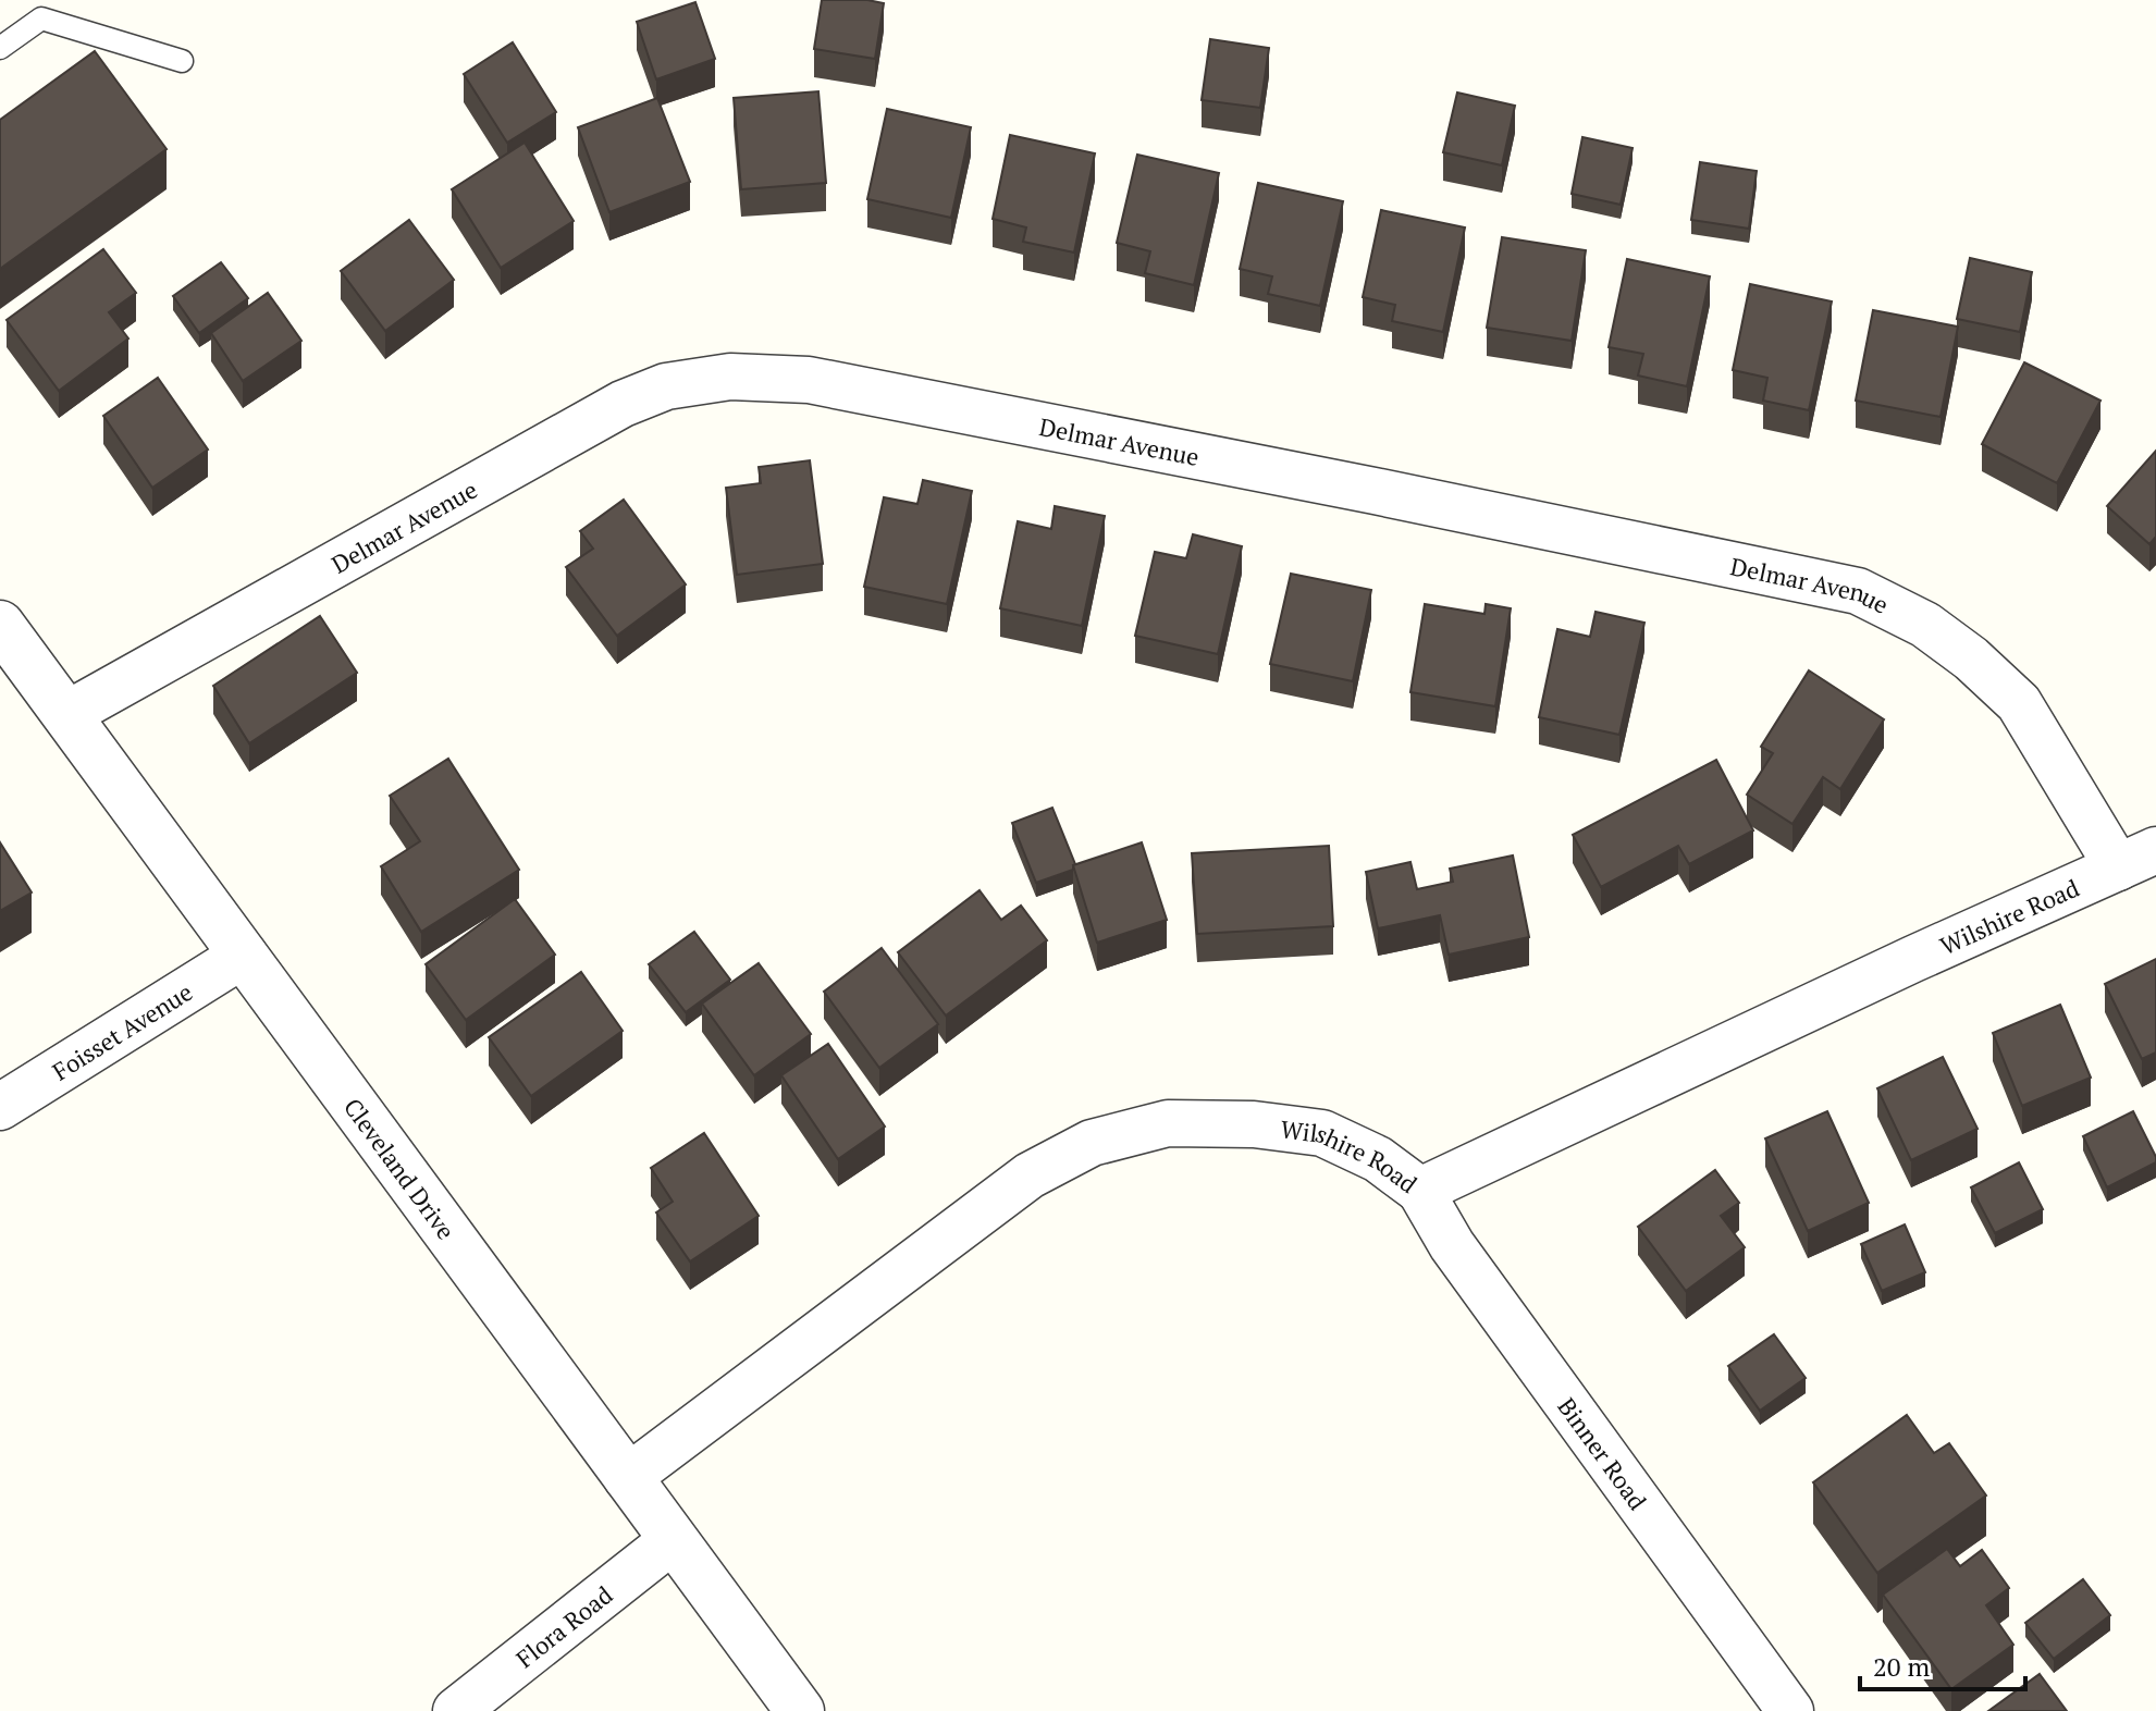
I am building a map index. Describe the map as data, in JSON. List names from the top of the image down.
{
  "streets": {
    "street": [
      "Delmar Avenue",
      "Wilshire Road",
      "Foisset Avenue",
      "Cleveland Drive",
      "Binner Road",
      "Flora Road"
    ]
  },
  "crossings": [
    ["Delmar Avenue", "Wilshire Road"],
    ["Delmar Avenue", "Cleveland Drive"],
    ["Wilshire Road", "Cleveland Drive"],
    ["Wilshire Road", "Binner Road"],
    ["Foisset Avenue", "Cleveland Drive"],
    ["Cleveland Drive", "Flora Road"]
  ],
  "scale_bar": "20 m"
}
